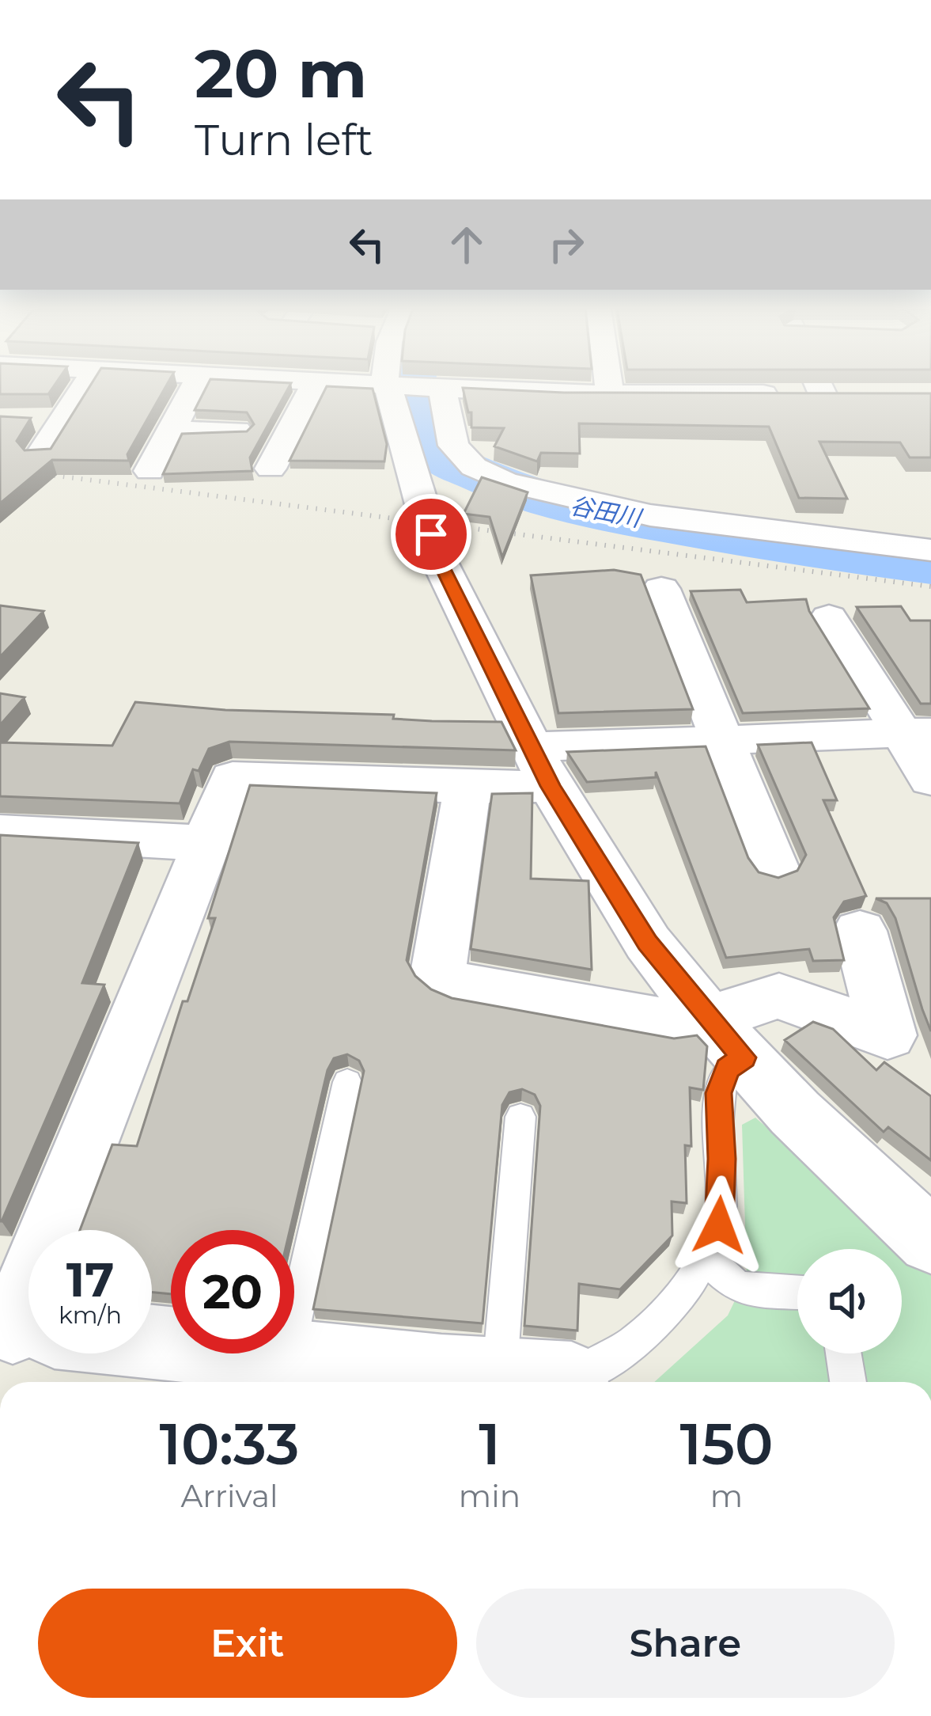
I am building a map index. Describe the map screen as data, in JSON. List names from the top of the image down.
{
  "water": ["谷田川"],
  "page": {
    "turn": ["20 m", "Turn left"],
    "speed": "17 km/h",
    "limit": "20",
    "eta": [
      "10:33",
      "Arrival",
      "1",
      "min",
      "150",
      "m"
    ],
    "buttons": ["Exit", "Share"]
  }
}
